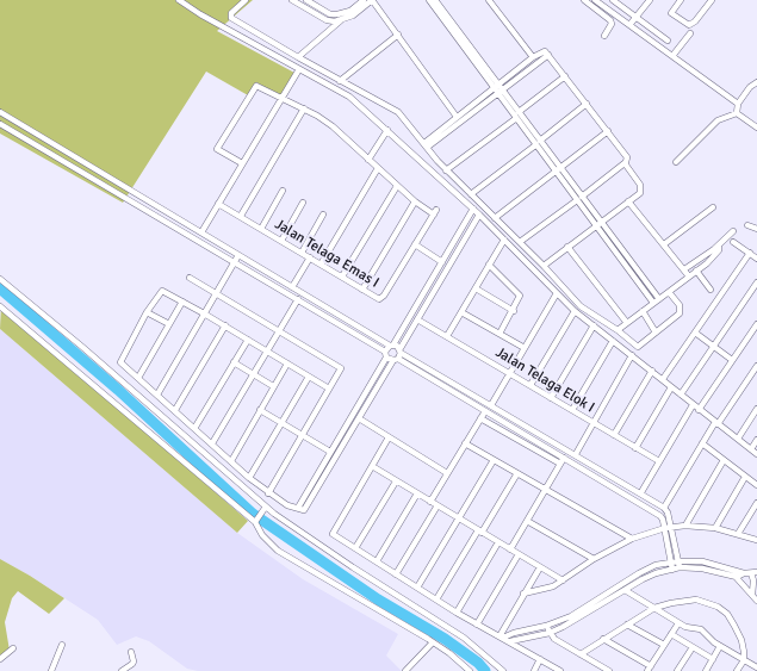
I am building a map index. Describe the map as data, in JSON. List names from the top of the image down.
{
  "streets": {
    "street": ["Jalan Telaga Emas I", "Jalan Telaga Elok I"]
  }
}
